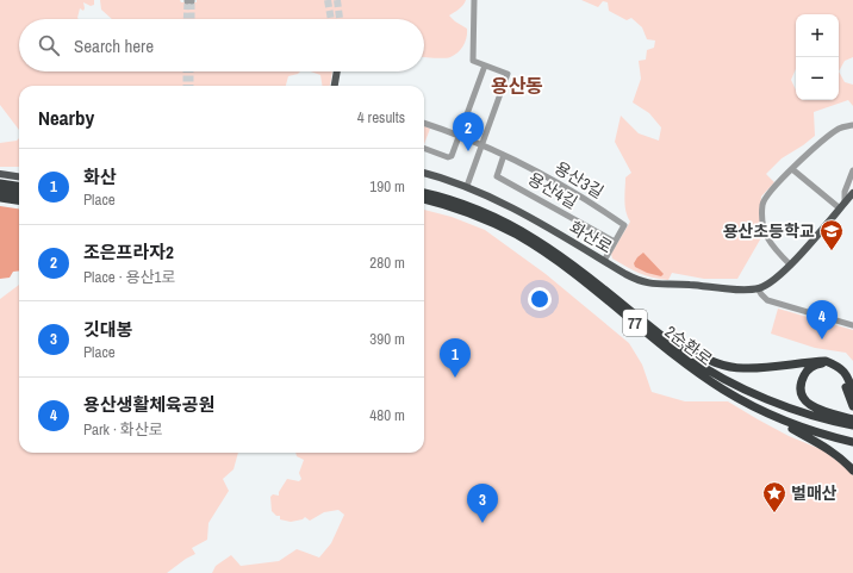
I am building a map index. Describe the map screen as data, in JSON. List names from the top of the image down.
{
  "streets": {
    "highway": ["77", "2순환로"],
    "main road": ["화산로"],
    "street": ["용산3길", "용산4길"]
  },
  "crossings": [
    ["용산3길", "용산4길"],
    ["용산3길", "화산로"]
  ],
  "districts": ["용산동"],
  "places": {
    "school or university": ["용산초등학교"],
    "place": ["벌매산"]
  },
  "page": {
    "map_buttons": ["+", "−"],
    "search": "Search here",
    "heading": ["Nearby", "4 results"],
    "pins": [
      "2",
      "4",
      "1",
      "3"
    ],
    "list": [
      {
        "mark": "1",
        "name": "화산",
        "note": "Place",
        "value": "190 m"
      },
      {
        "mark": "2",
        "name": "조은프라자2",
        "note": "Place · 용산1로",
        "value": "280 m"
      },
      {
        "mark": "3",
        "name": "깃대봉",
        "note": "Place",
        "value": "390 m"
      },
      {
        "mark": "4",
        "name": "용산생활체육공원",
        "note": "Park · 화산로",
        "value": "480 m"
      }
    ]
  }
}
